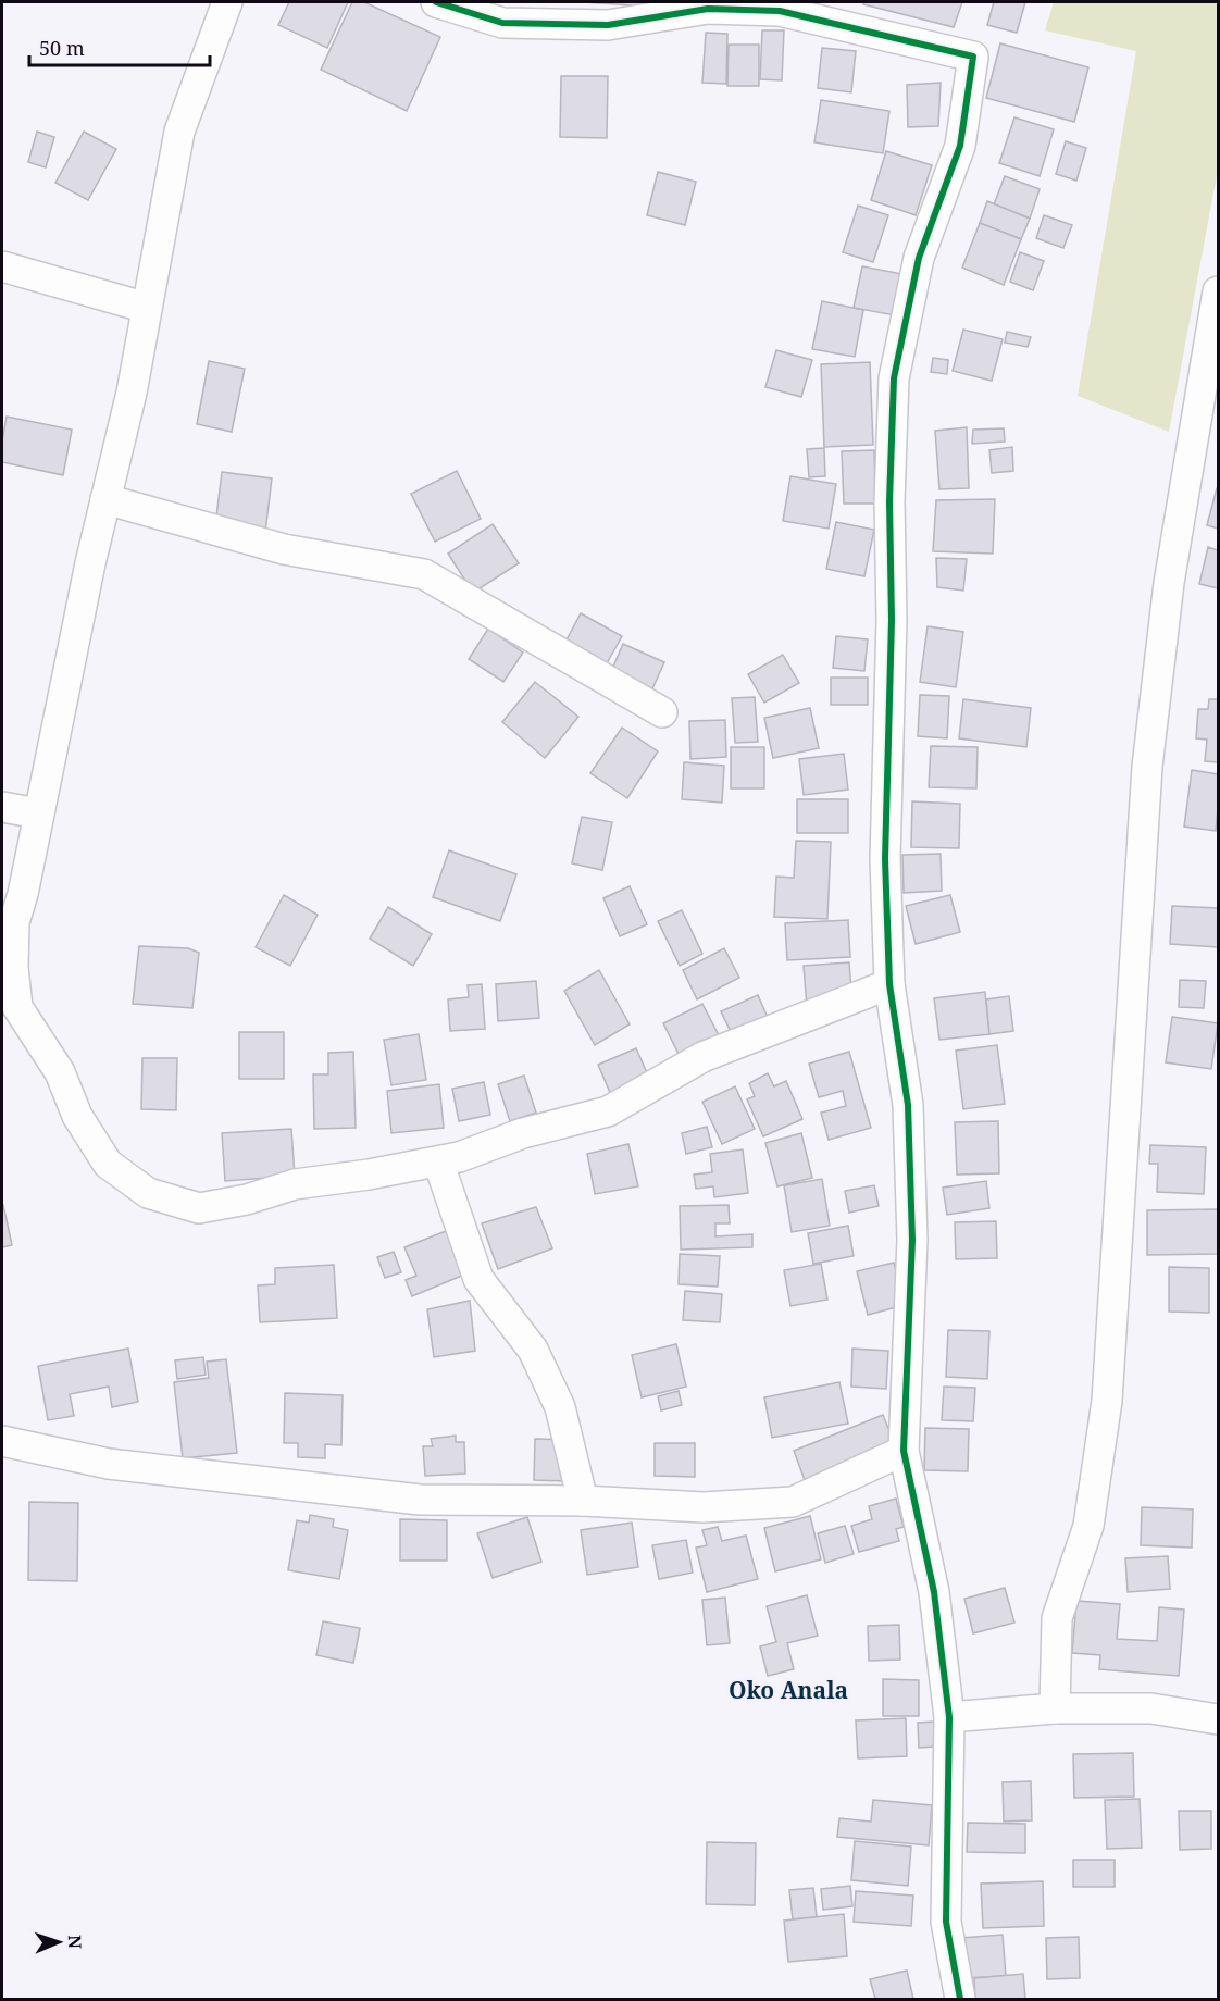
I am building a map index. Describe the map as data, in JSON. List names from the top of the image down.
{
  "districts": ["Oko Anala"],
  "scale_bar": "50 m",
  "north": "right"
}
